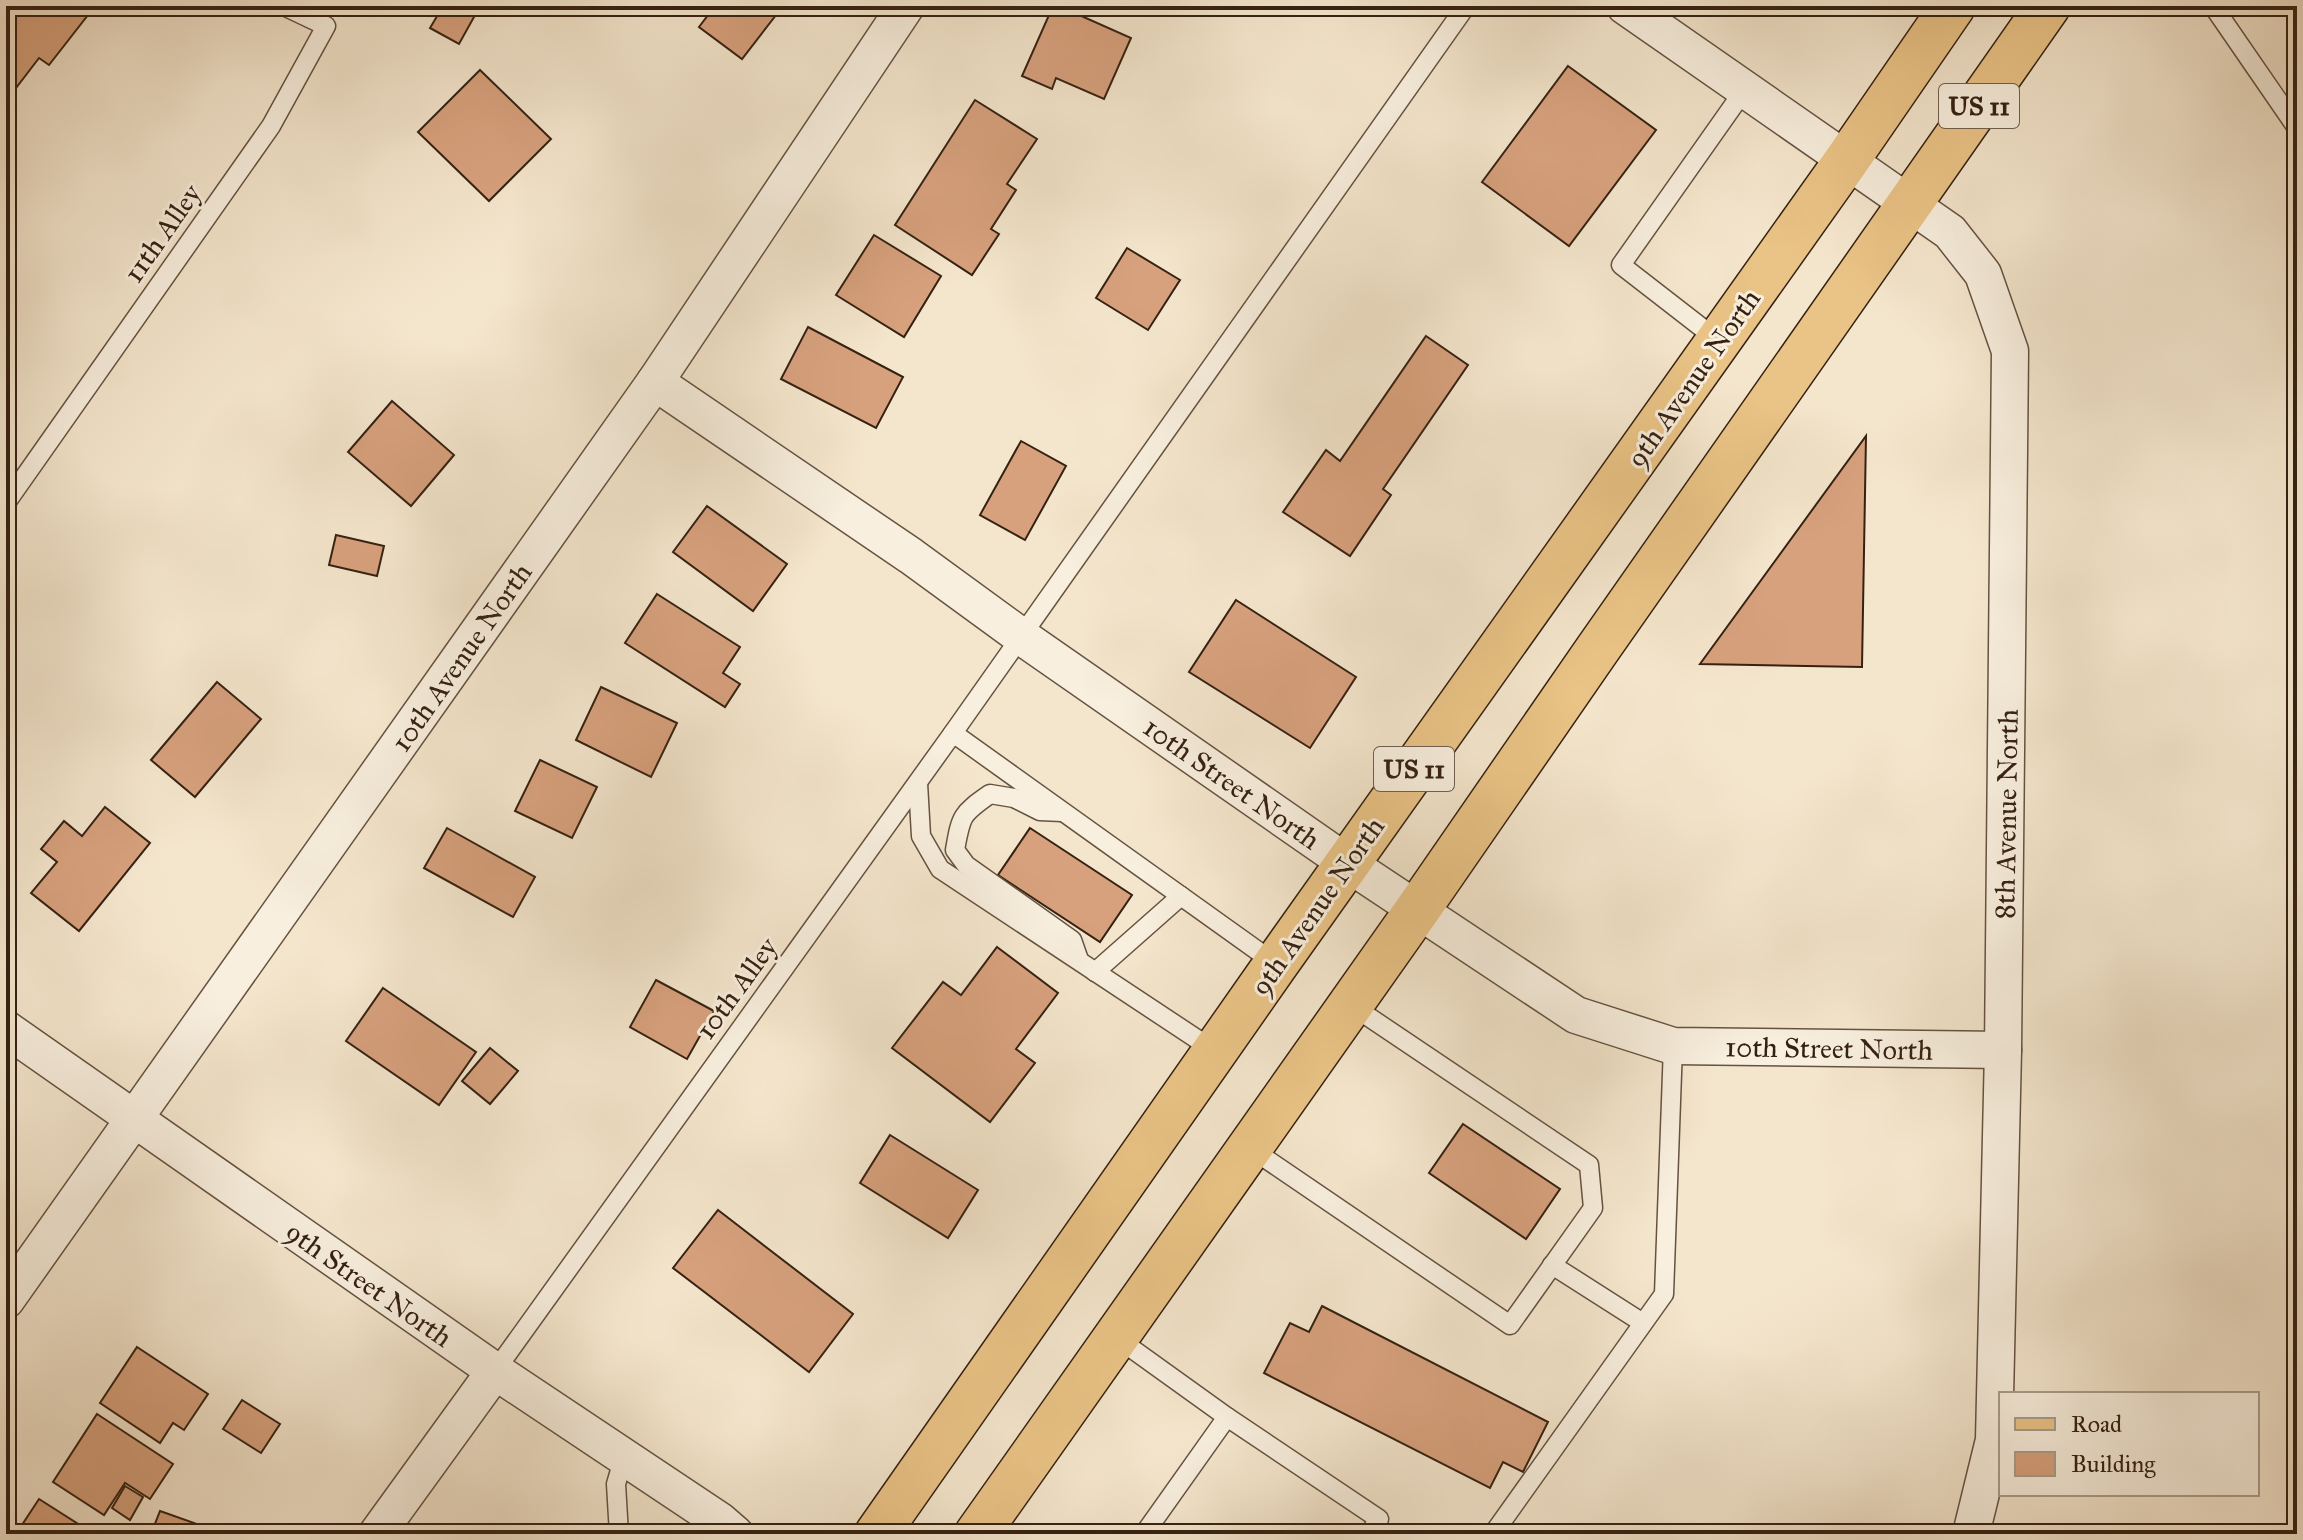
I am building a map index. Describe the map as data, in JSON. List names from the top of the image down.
{
  "streets": {
    "main road": ["US 11", "9th Avenue North"],
    "street": [
      "10th Avenue North",
      "10th Street North",
      "8th Avenue North",
      "9th Street North"
    ],
    "lane": ["11th Alley", "10th Alley"]
  },
  "crossings": [
    ["US 11", "10th Street North"],
    ["US 11", "8th Avenue North"],
    ["9th Avenue North", "10th Street North"],
    ["9th Avenue North", "8th Avenue North"],
    ["10th Avenue North", "10th Street North"],
    ["10th Avenue North", "9th Street North"],
    ["10th Street North", "8th Avenue North"],
    ["10th Street North", "10th Alley"],
    ["10th Alley", "9th Street North"]
  ],
  "legend": ["Road", "Building"]
}
